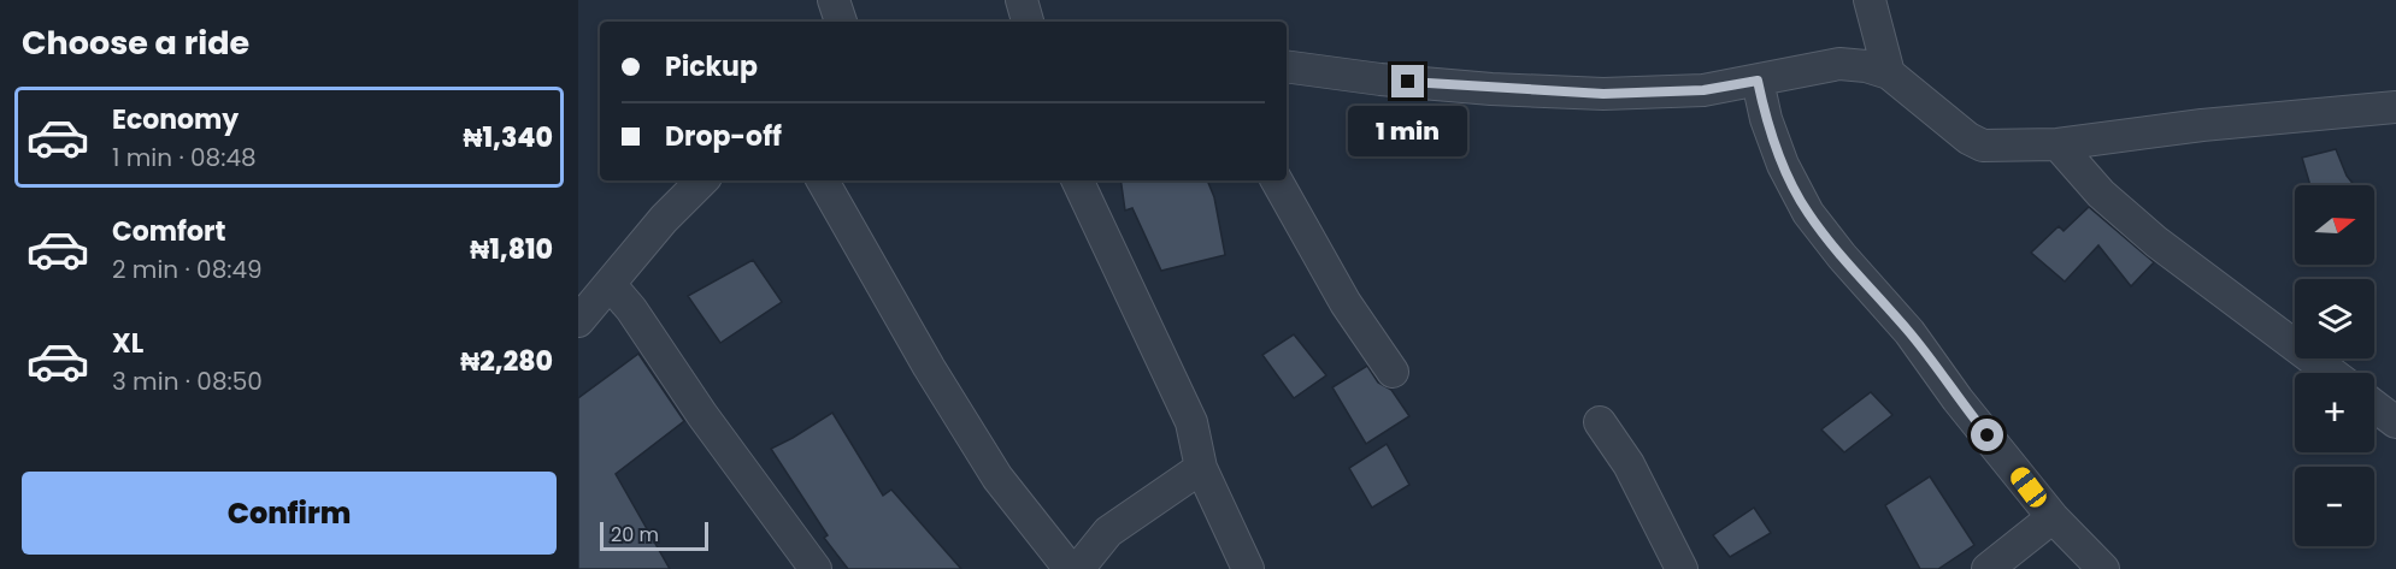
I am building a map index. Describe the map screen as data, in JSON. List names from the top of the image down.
{
  "scale_bar": "20 m",
  "north": "right",
  "page": {
    "heading": "Choose a ride",
    "banner": ["Pickup", "Drop-off"],
    "list": [
      {
        "name": "Economy",
        "note": "1 min · 08:48",
        "value": "₦1,340"
      },
      {
        "name": "Comfort",
        "note": "2 min · 08:49",
        "value": "₦1,810"
      },
      {
        "name": "XL",
        "note": "3 min · 08:50",
        "value": "₦2,280"
      }
    ],
    "bubble": "1 min",
    "map_buttons": ["+", "−"],
    "buttons": "Confirm",
    "scale": "20 m"
  }
}
